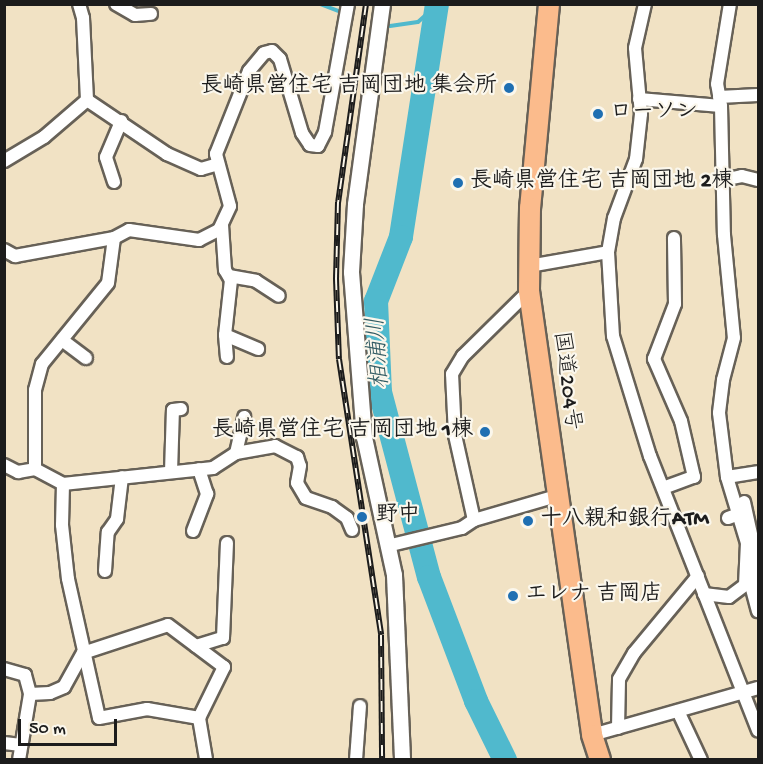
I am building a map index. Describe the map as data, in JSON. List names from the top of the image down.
{
  "streets": {
    "highway": ["国道204号"]
  },
  "water": ["相浦川"],
  "places": [
    "長崎県営住宅 吉岡団地 集会所",
    "ローソン",
    "長崎県営住宅 吉岡団地 2棟",
    "長崎県営住宅 吉岡団地 1棟",
    "野中",
    "十八親和銀行ATM",
    "エレナ 吉岡店"
  ],
  "scale_bar": "50 m"
}
